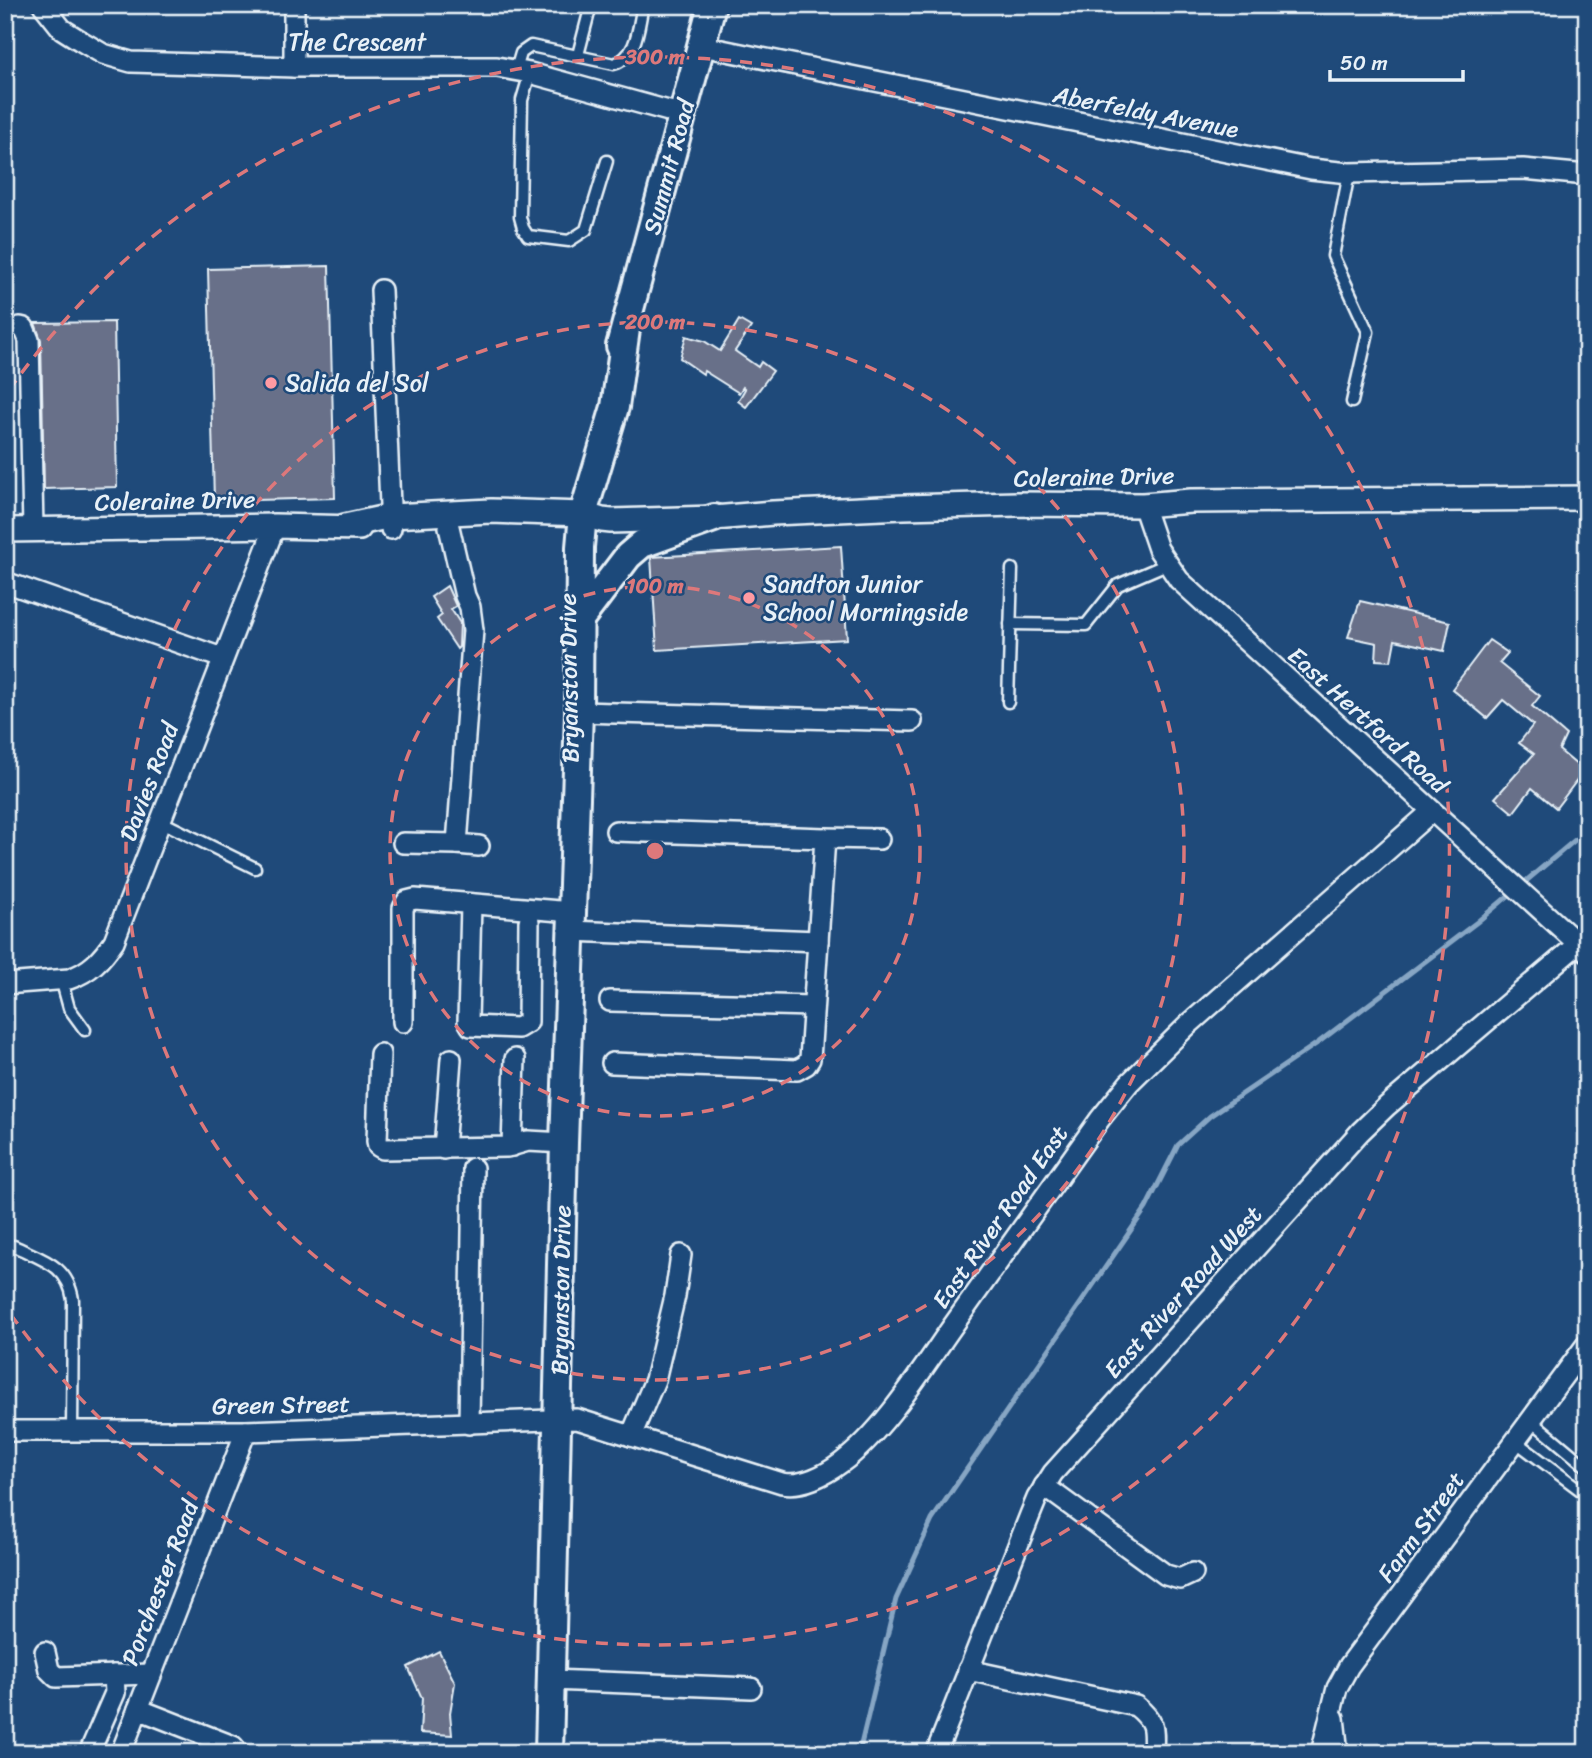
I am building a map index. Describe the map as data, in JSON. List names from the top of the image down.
{
  "streets": {
    "main road": ["Summit Road", "Bryanston Drive"],
    "street": [
      "The Crescent",
      "Aberfeldy Avenue",
      "Coleraine Drive",
      "East Hertford Road",
      "Davies Road",
      "East River Road East",
      "East River Road West",
      "Green Street",
      "Farm Street",
      "Porchester Road"
    ]
  },
  "crossings": [
    ["The Crescent", "Summit Road"],
    ["Aberfeldy Avenue", "Summit Road"],
    ["Summit Road", "Coleraine Drive"],
    ["Summit Road", "Bryanston Drive"],
    ["Coleraine Drive", "Bryanston Drive"],
    ["Coleraine Drive", "East Hertford Road"],
    ["Coleraine Drive", "Davies Road"],
    ["Bryanston Drive", "East River Road East"],
    ["Bryanston Drive", "Green Street"],
    ["East Hertford Road", "East River Road East"],
    ["East Hertford Road", "East River Road West"],
    ["East River Road East", "Green Street"],
    ["Green Street", "Porchester Road"]
  ],
  "places": ["Salida del Sol", "Sandton Junior School Morningside"],
  "scale_bar": "50 m",
  "rings": ["300 m", "200 m", "100 m"]
}
